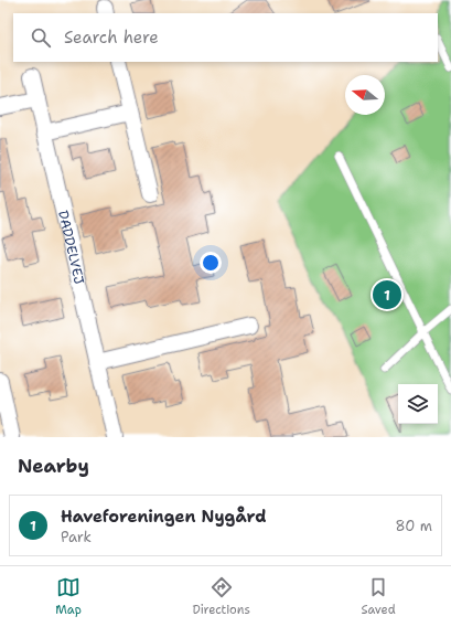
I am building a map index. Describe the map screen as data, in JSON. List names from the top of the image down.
{
  "streets": {
    "street": ["DADDELVEJ"]
  },
  "north": "left",
  "page": {
    "search": "Search here",
    "pins": "1",
    "heading": "Nearby",
    "list": [
      {
        "mark": "1",
        "name": "Haveforeningen Nygård",
        "note": "Park",
        "value": "80 m"
      }
    ],
    "nav": ["Map", "Directions", "Saved"]
  }
}
